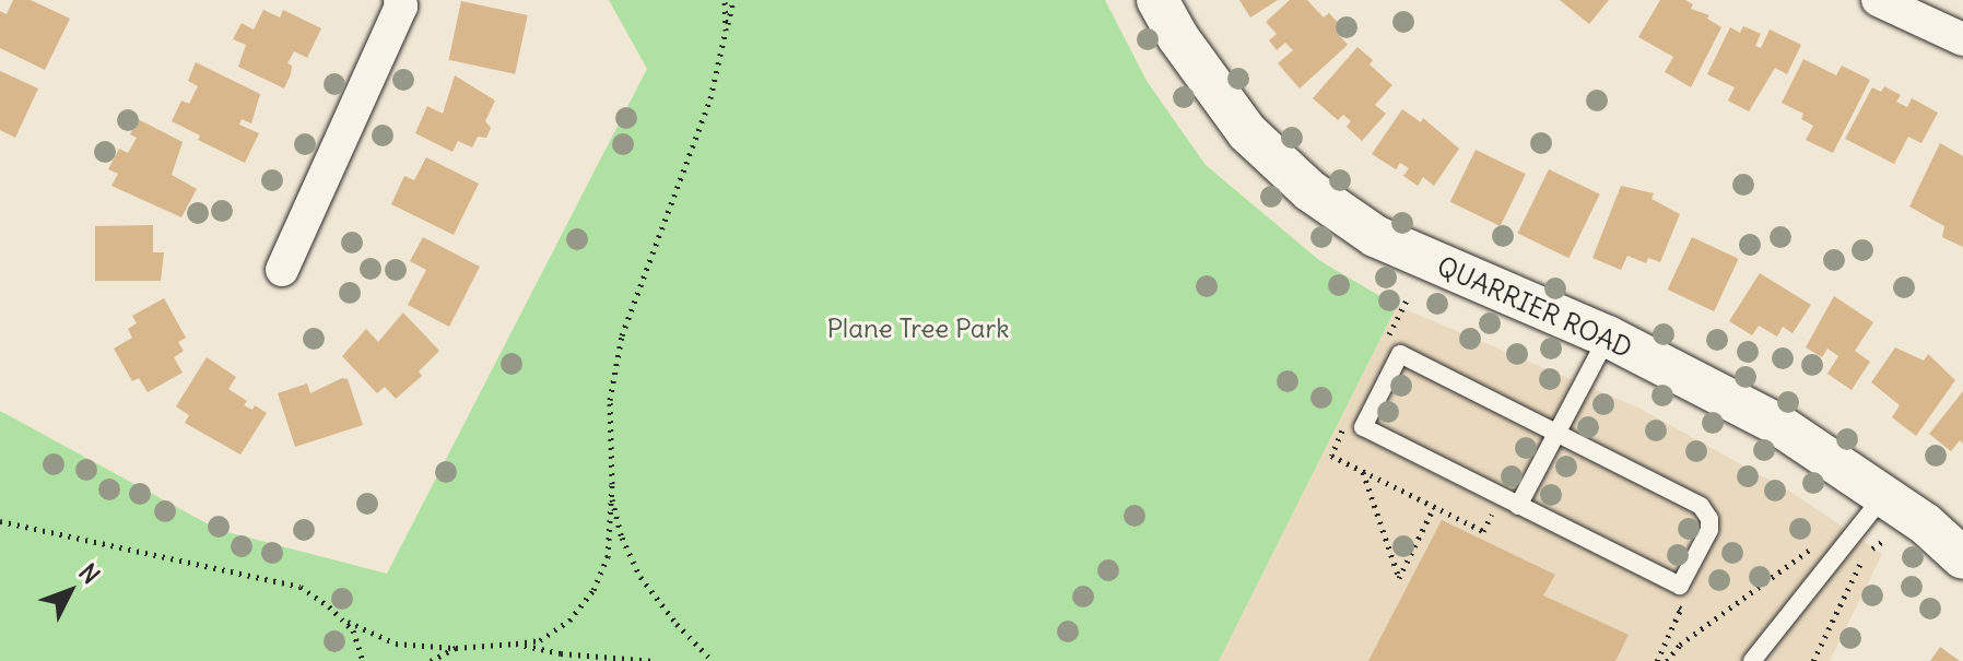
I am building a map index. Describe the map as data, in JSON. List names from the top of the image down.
{
  "streets": {
    "street": ["QUARRIER ROAD"]
  },
  "parks": ["Plane Tree Park"],
  "north": "top right"
}
